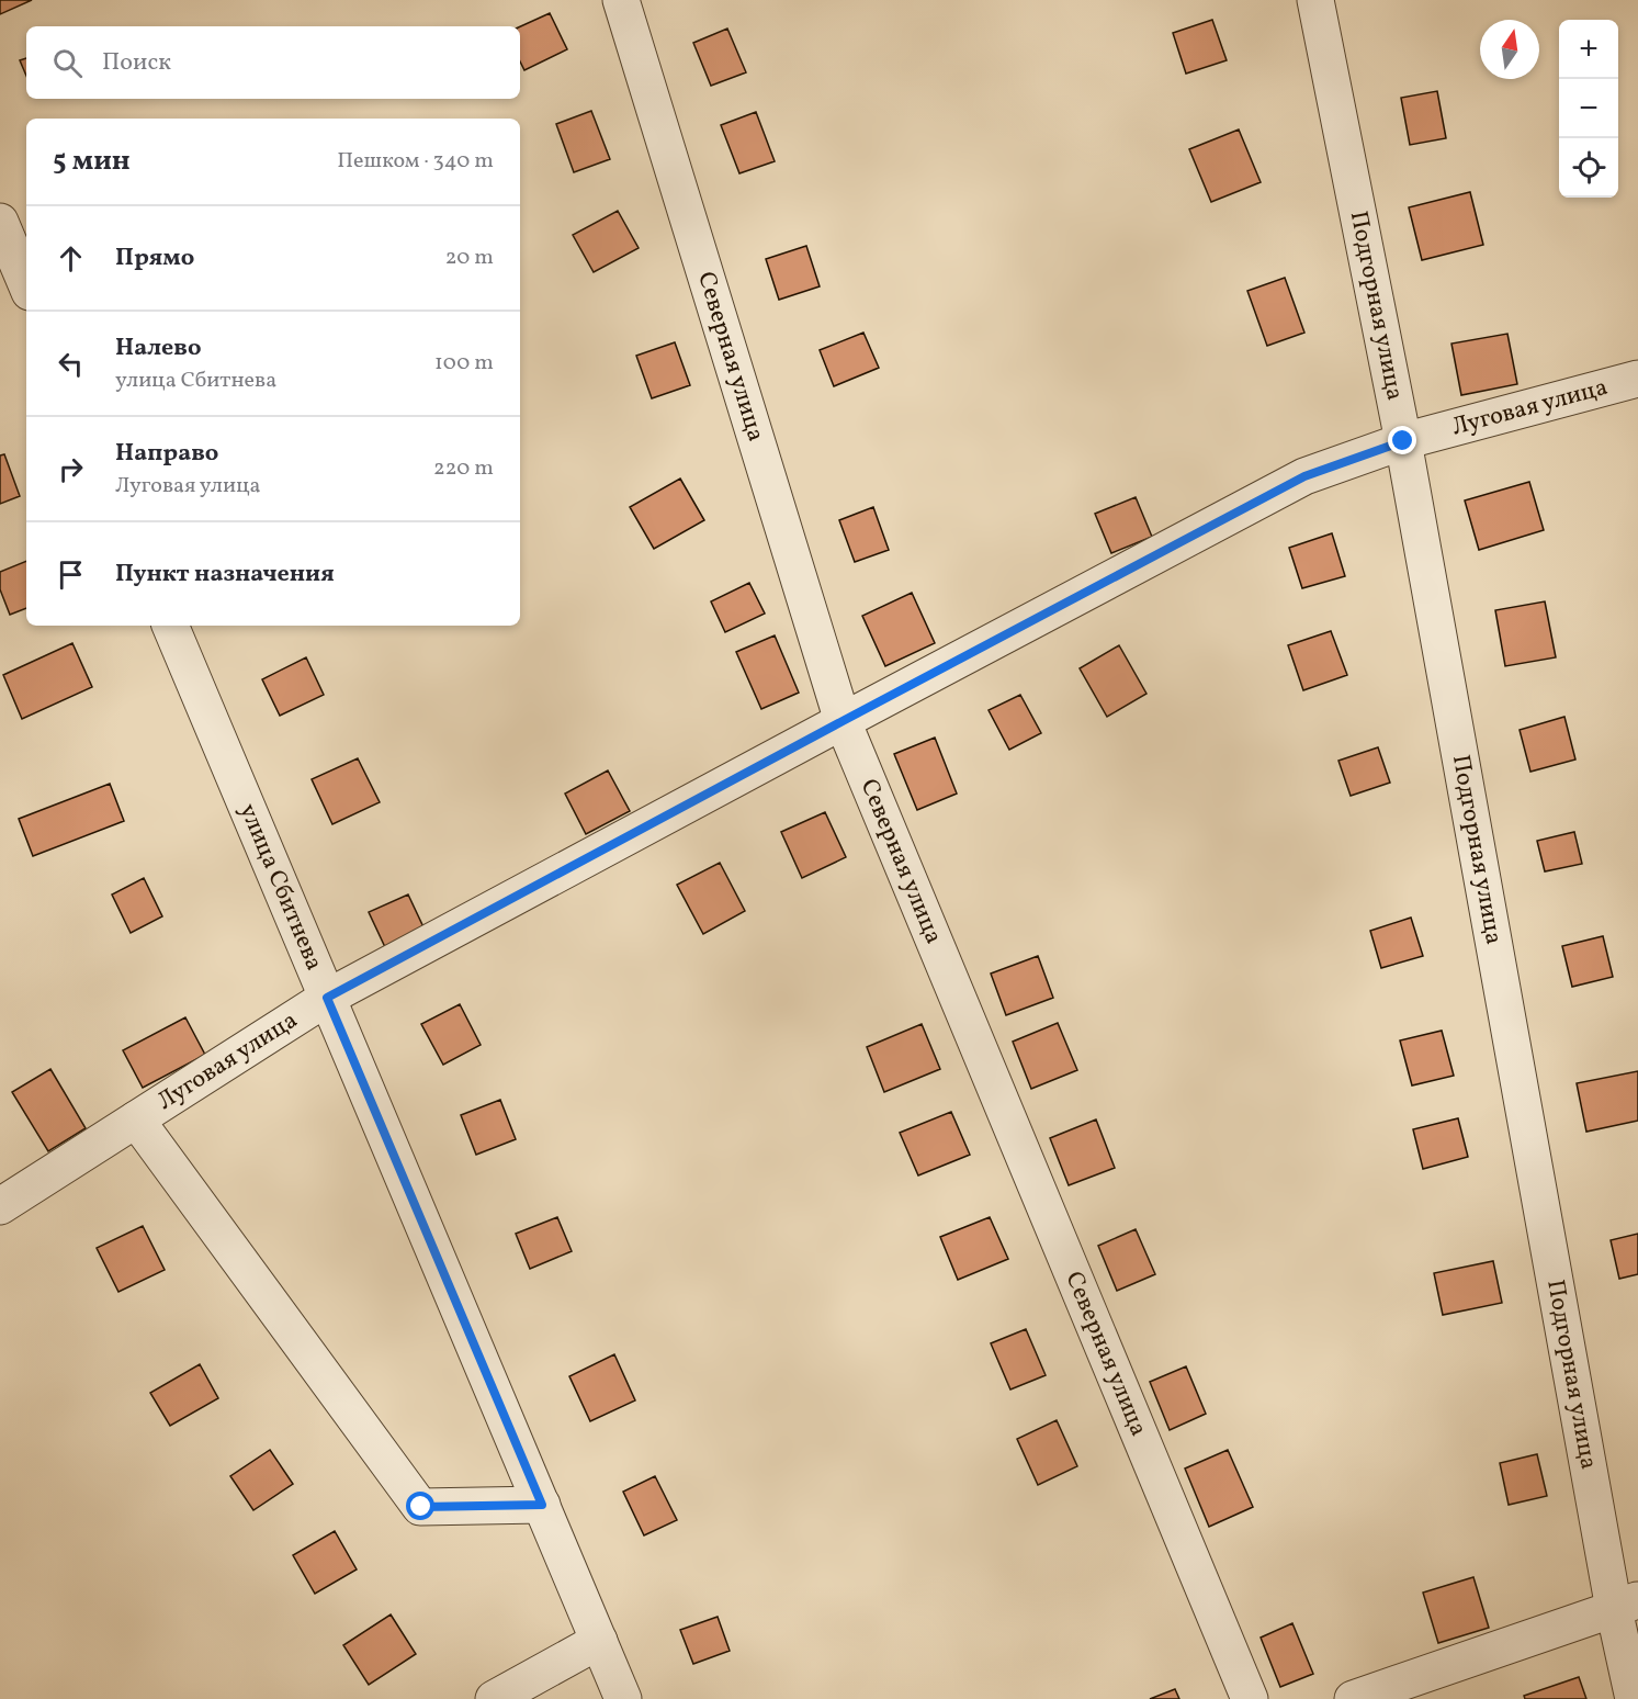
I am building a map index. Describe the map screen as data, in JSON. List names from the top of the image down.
{
  "streets": {
    "street": [
      "Подгорная улица",
      "Северная улица",
      "Луговая улица",
      "улица Сбитнева"
    ]
  },
  "crossings": [
    ["Подгорная улица", "Луговая улица"],
    ["Северная улица", "Луговая улица"],
    ["Луговая улица", "улица Сбитнева"]
  ],
  "north": "top",
  "page": {
    "map_buttons": ["+", "−"],
    "search": "Поиск",
    "heading": ["5 мин", "Пешком · 340 m"],
    "list": [
      ["Прямо", "20 m"],
      ["Налево", "улица Сбитнева", "100 m"],
      ["Направо", "Луговая улица", "220 m"],
      "Пункт назначения"
    ]
  }
}
